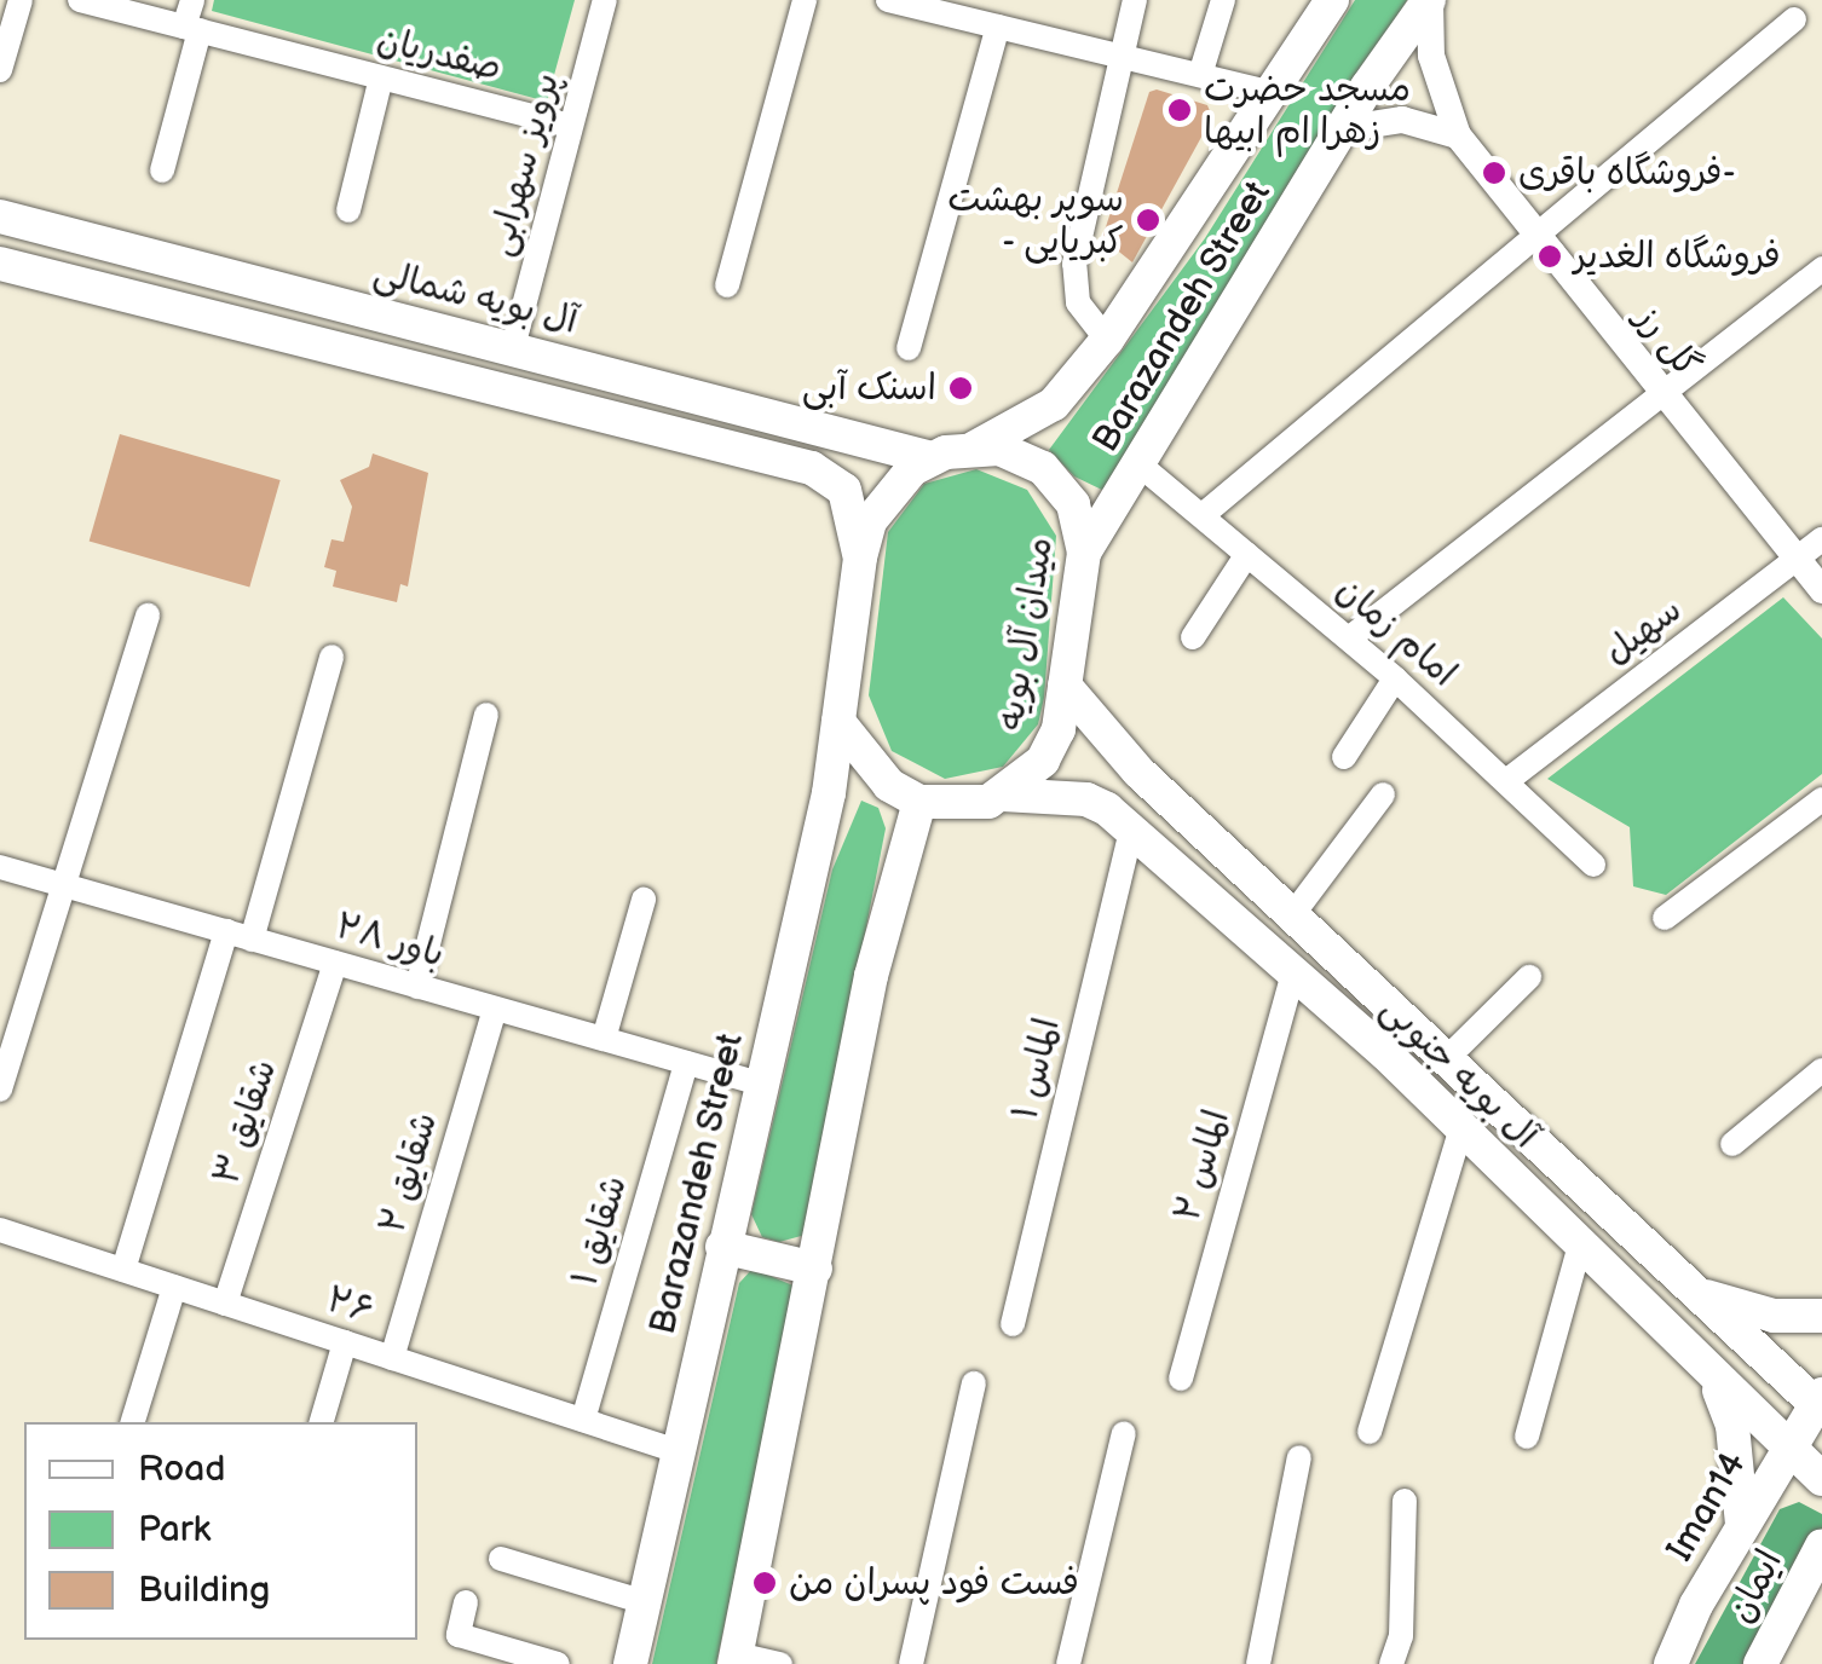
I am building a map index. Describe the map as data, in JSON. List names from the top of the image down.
{
  "streets": {
    "main road": [
      "آل بویه شمالی",
      "Barazandeh Street",
      "میدان آل بویه",
      "آل بویه جنوبی",
      "Iman14",
      "ایمان"
    ],
    "street": [
      "صفدریان",
      "پرویز سهرابی",
      "گل رز",
      "سهیل",
      "امام زمان",
      "باور ۲۸",
      "الماس ۱",
      "شقایق ۳",
      "الماس ۲",
      "شقایق ۲",
      "شقایق ۱",
      "۲۶"
    ]
  },
  "crossings": [
    ["صفدریان", "پرویز سهرابی"],
    ["پرویز سهرابی", "آل بویه شمالی"],
    ["آل بویه شمالی", "Barazandeh Street"],
    ["آل بویه شمالی", "میدان آل بویه"],
    ["آل بویه شمالی", "آل بویه جنوبی"],
    ["Barazandeh Street", "گل رز"],
    ["Barazandeh Street", "امام زمان"],
    ["Barazandeh Street", "میدان آل بویه"],
    ["Barazandeh Street", "باور ۲۸"],
    ["Barazandeh Street", "آل بویه جنوبی"],
    ["Barazandeh Street", "۲۶"],
    ["گل رز", "سهیل"],
    ["سهیل", "امام زمان"],
    ["میدان آل بویه", "آل بویه جنوبی"],
    ["باور ۲۸", "شقایق ۳"],
    ["باور ۲۸", "شقایق ۲"],
    ["باور ۲۸", "شقایق ۱"],
    ["الماس ۱", "آل بویه جنوبی"],
    ["آل بویه جنوبی", "الماس ۲"],
    ["آل بویه جنوبی", "Iman14"],
    ["شقایق ۳", "۲۶"],
    ["شقایق ۲", "۲۶"],
    ["شقایق ۱", "۲۶"]
  ],
  "places": [
    "مسجد حضرت زهرا ام ابیها",
    "فروشگاه باقری-",
    "سوپر بهشت - کبریایی",
    "فروشگاه الغدیر",
    "اسنک آبی",
    "فست فود پسران من"
  ],
  "legend": ["Road", "Park", "Building"]
}
